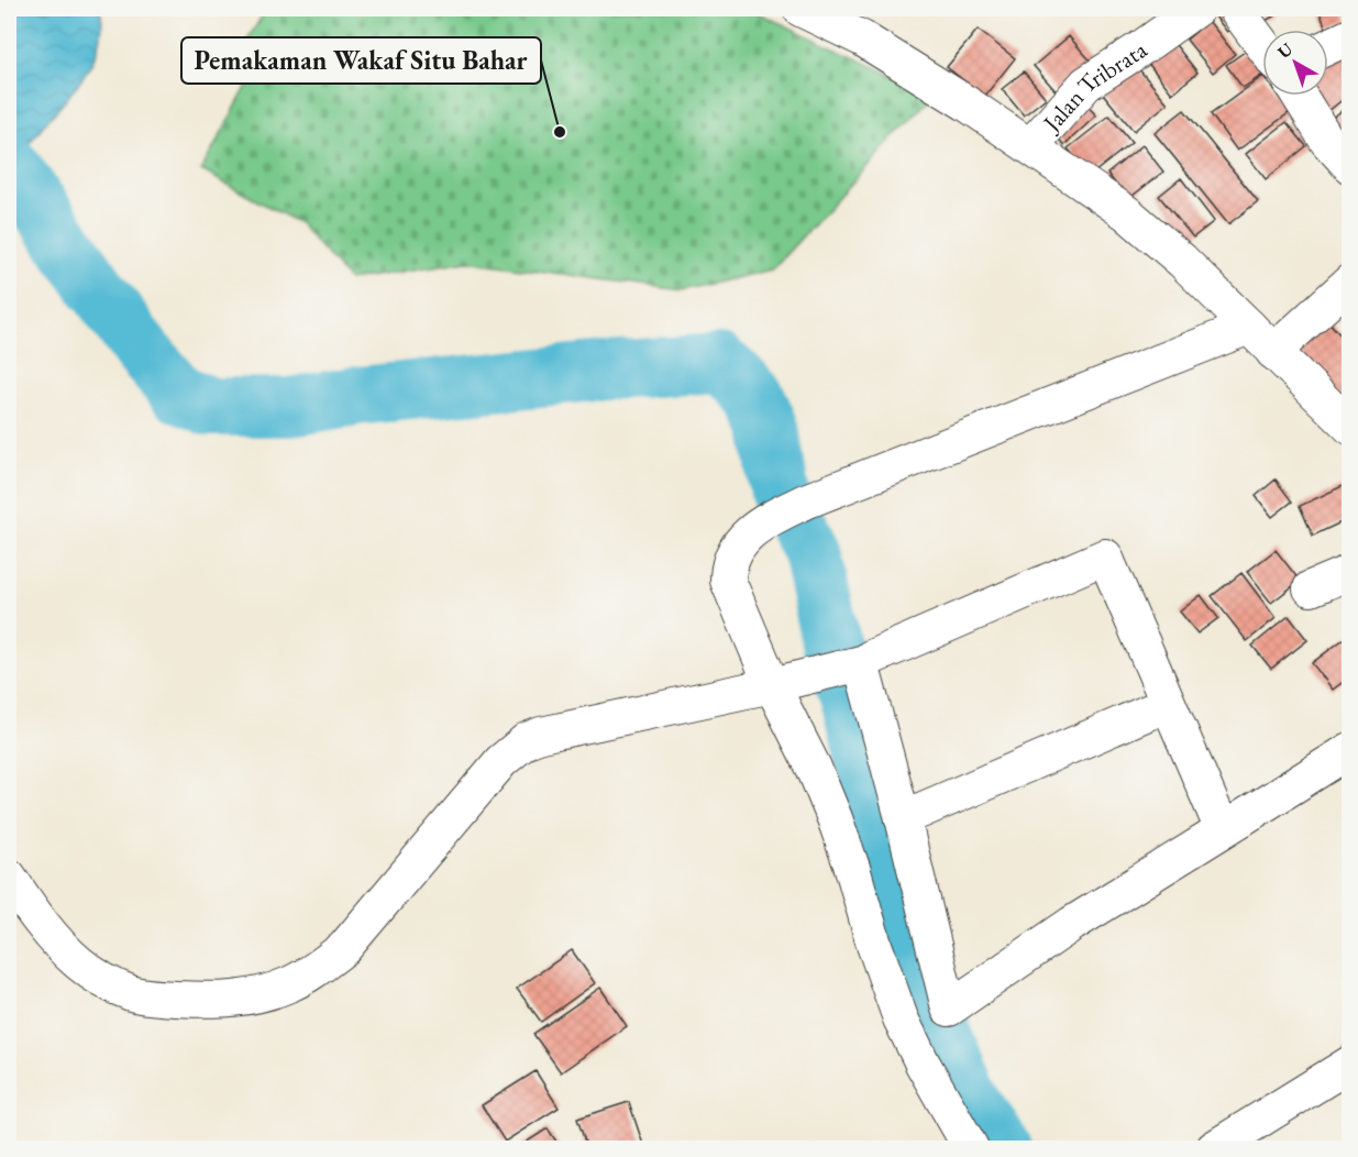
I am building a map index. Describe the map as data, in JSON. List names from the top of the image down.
{
  "streets": {
    "street": ["Jalan Tribrata"]
  },
  "places": ["Pemakaman Wakaf Situ Bahar"],
  "north": "top left"
}
